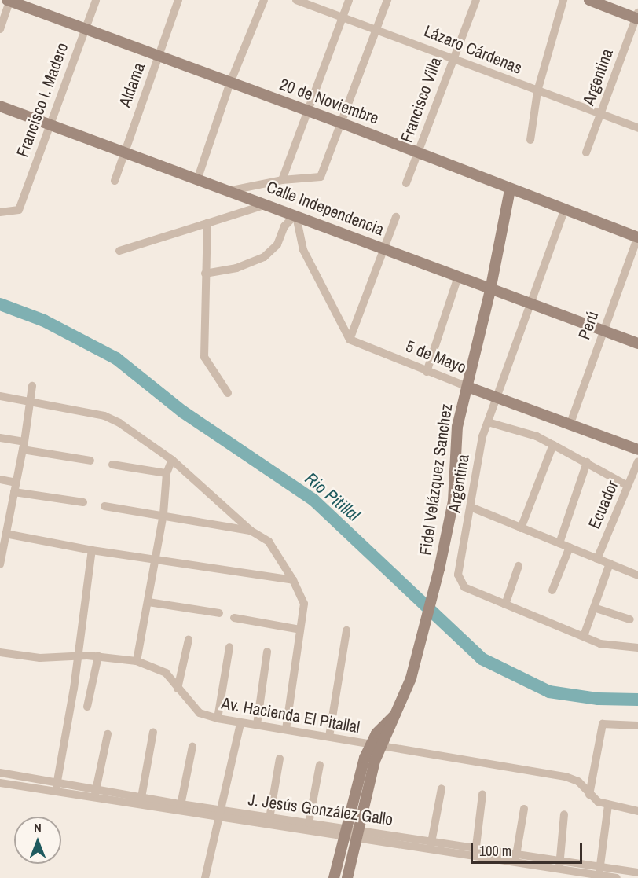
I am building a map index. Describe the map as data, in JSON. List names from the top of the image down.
{
  "streets": {
    "street": [
      "Lázaro Cárdenas",
      "Argentina",
      "Aldama",
      "Francisco I. Madero",
      "Francisco Villa",
      "20 de Noviembre",
      "Calle Independencia",
      "Perú",
      "5 de Mayo",
      "Fidel Velázquez Sanchez",
      "Ecuador",
      "Av. Hacienda El Pitallal",
      "J. Jesús González Gallo"
    ]
  },
  "crossings": [
    ["Lázaro Cárdenas", "Argentina"],
    ["Lázaro Cárdenas", "Francisco Villa"],
    ["Argentina", "20 de Noviembre"],
    ["Argentina", "Calle Independencia"],
    ["Argentina", "5 de Mayo"],
    ["Aldama", "20 de Noviembre"],
    ["Aldama", "Calle Independencia"],
    ["Francisco I. Madero", "20 de Noviembre"],
    ["Francisco I. Madero", "Calle Independencia"],
    ["Francisco Villa", "20 de Noviembre"],
    ["20 de Noviembre", "Perú"],
    ["20 de Noviembre", "Fidel Velázquez Sanchez"],
    ["Calle Independencia", "Perú"],
    ["Calle Independencia", "Fidel Velázquez Sanchez"],
    ["Perú", "5 de Mayo"],
    ["5 de Mayo", "Fidel Velázquez Sanchez"]
  ],
  "water": ["Rio Pitillal"],
  "scale_bar": "100 m",
  "north": "top"
}
